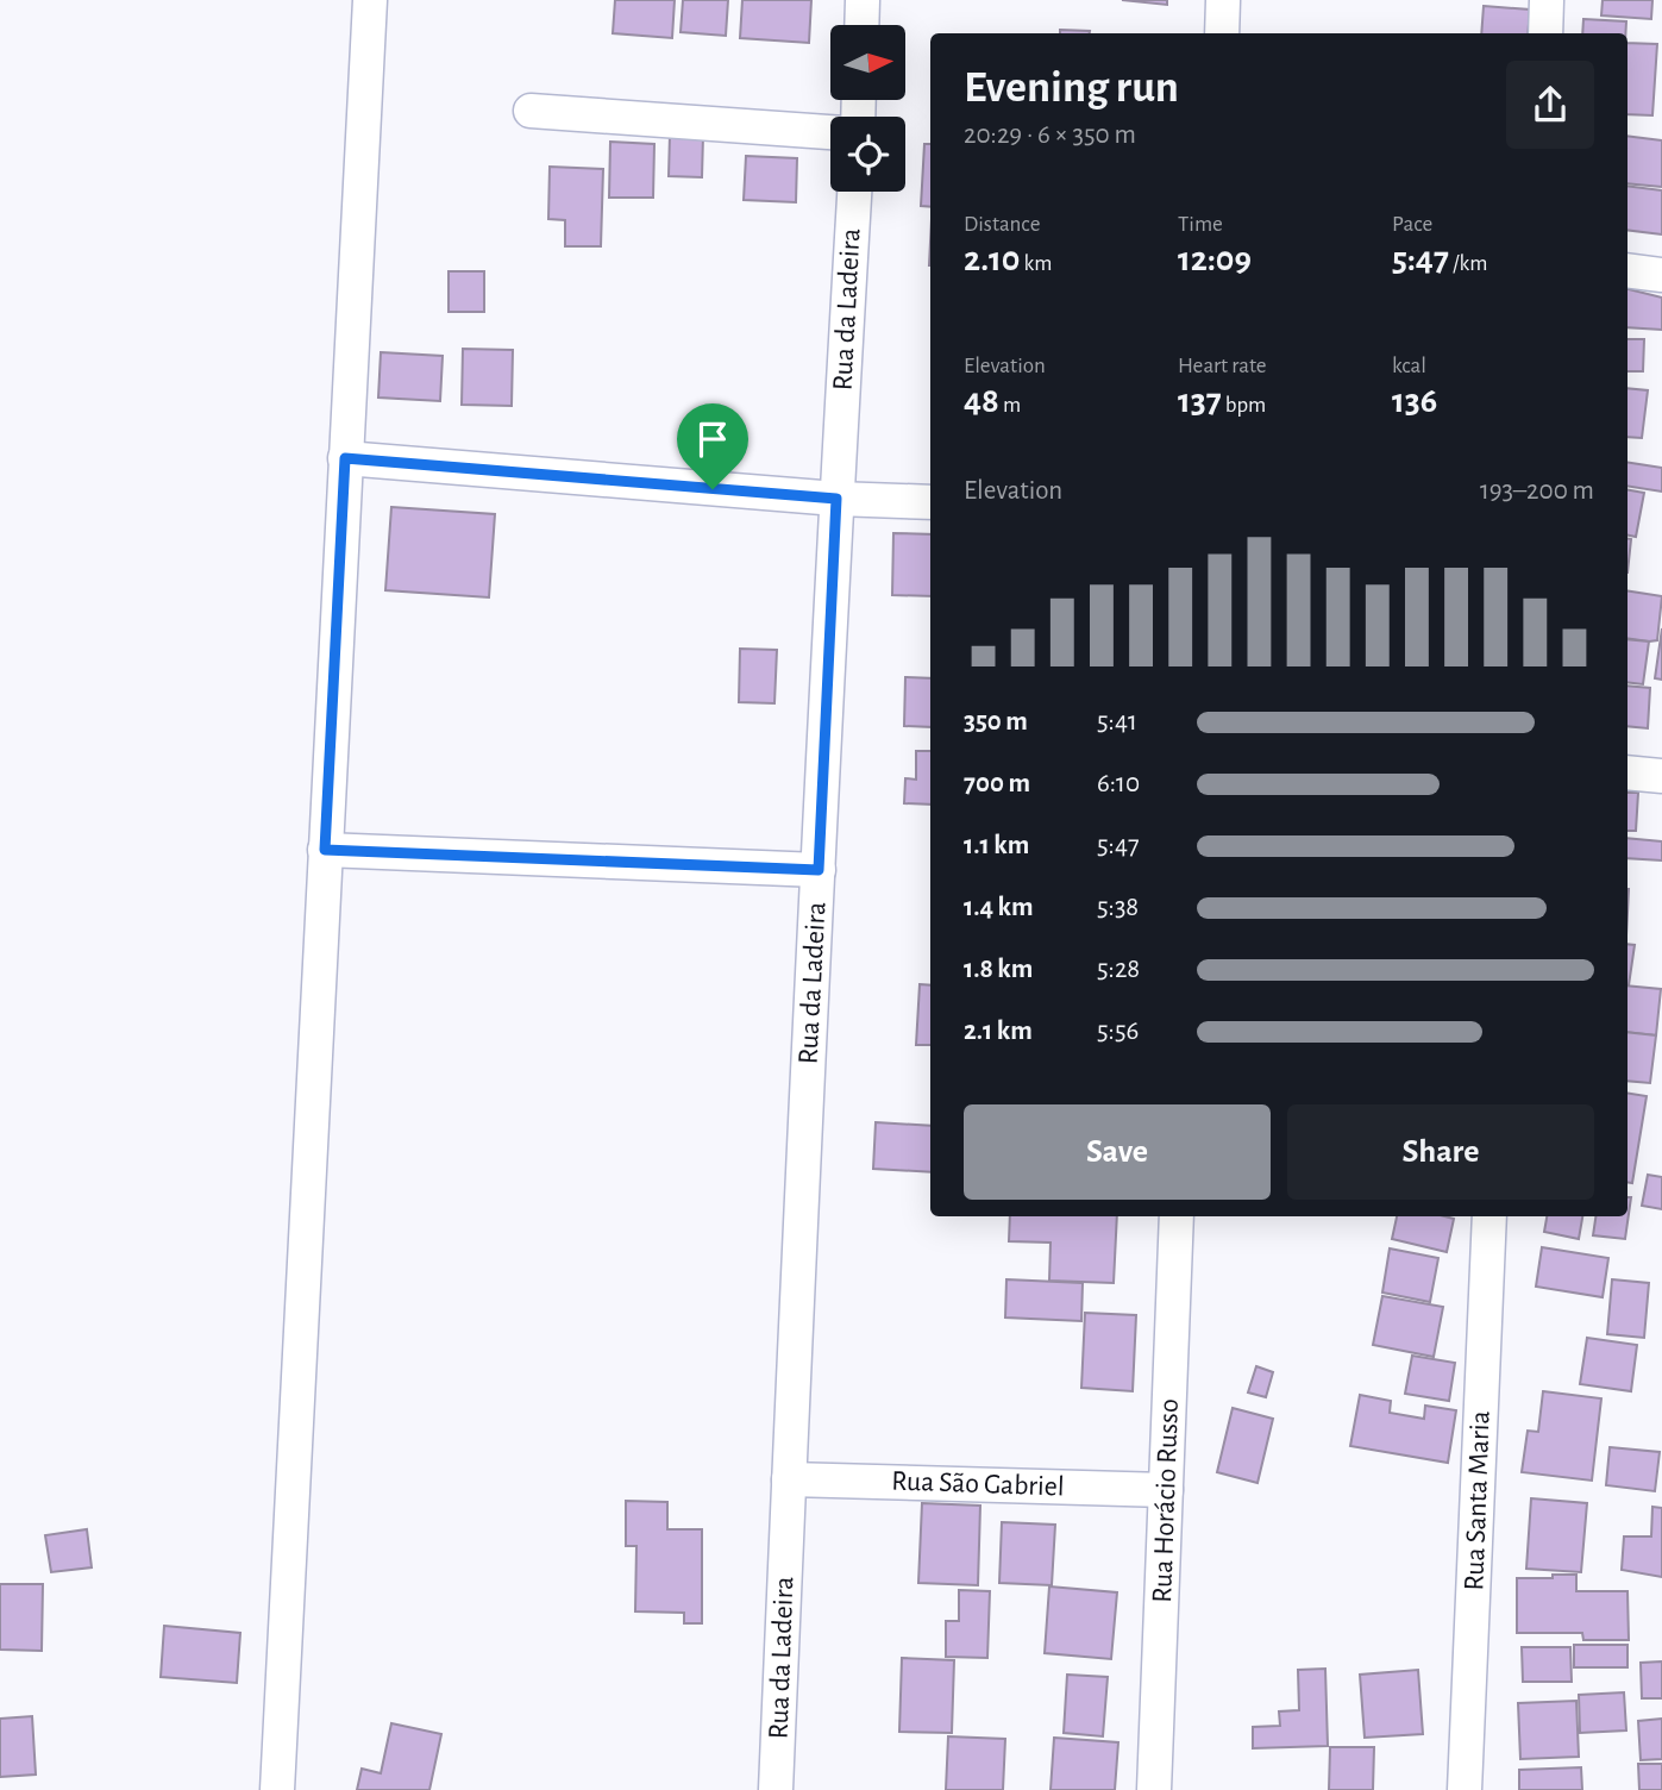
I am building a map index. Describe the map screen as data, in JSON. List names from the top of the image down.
{
  "streets": {
    "street": [
      "Rua da Ladeira",
      "Rua São Gabriel",
      "Rua Horácio Russo",
      "Rua Santa Maria"
    ]
  },
  "crossings": [
    ["Rua da Ladeira", "Rua São Gabriel"],
    ["Rua São Gabriel", "Rua Horácio Russo"]
  ],
  "north": "right",
  "page": {
    "heading": ["Evening run", "20:29 · 6 × 350 m"],
    "stats": [
      ["Distance", "2.10 km"],
      ["Time", "12:09"],
      ["Pace", "5:47 /km"],
      ["Elevation", "48 m"],
      ["Heart rate", "137 bpm"],
      ["kcal", "136"]
    ],
    "chart": ["Elevation", "193–200 m"],
    "list": [
      {
        "name": "350 m",
        "note": "5:41"
      },
      {
        "name": "700 m",
        "note": "6:10"
      },
      {
        "name": "1.1 km",
        "note": "5:47"
      },
      {
        "name": "1.4 km",
        "note": "5:38"
      },
      {
        "name": "1.8 km",
        "note": "5:28"
      },
      {
        "name": "2.1 km",
        "note": "5:56"
      }
    ],
    "buttons": ["Save", "Share"]
  }
}
